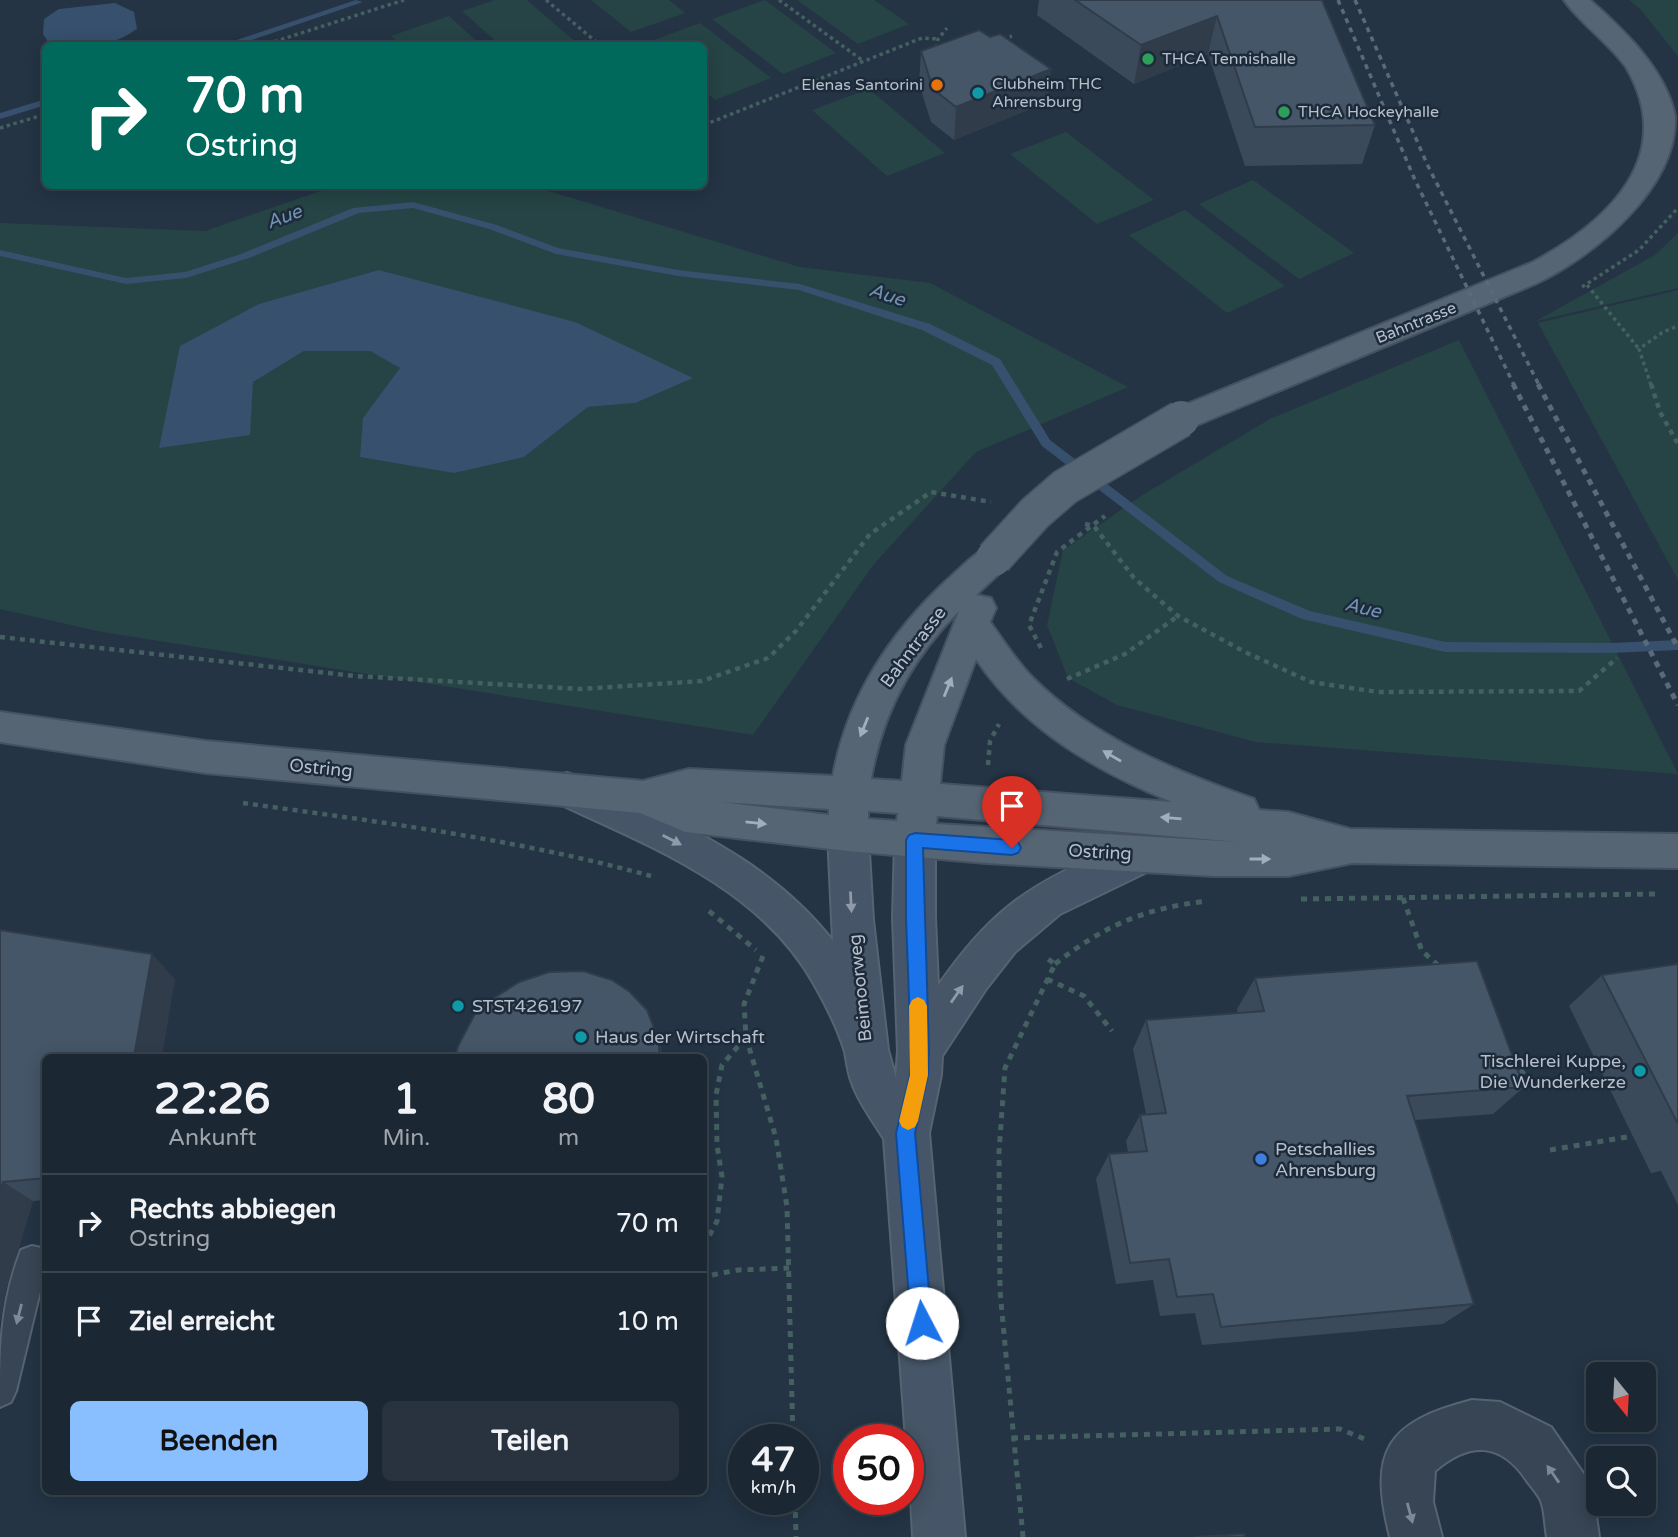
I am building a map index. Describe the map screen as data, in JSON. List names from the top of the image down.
{
  "streets": {
    "main road": ["Bahntrasse", "Ostring", "Beimoorweg"]
  },
  "crossings": [
    ["Bahntrasse", "Ostring"],
    ["Bahntrasse", "Beimoorweg"],
    ["Ostring", "Beimoorweg"]
  ],
  "water": ["Aue"],
  "places": [
    "THCA Tennishalle",
    "Elenas Santorini",
    "Clubheim THC Ahrensburg",
    "THCA Hockeyhalle",
    "STST426197",
    "Haus der Wirtschaft",
    "Tischlerei Kuppe, Die Wunderkerze",
    "Petschallies Ahrensburg"
  ],
  "north": "bottom",
  "page": {
    "turn": ["70 m", "Ostring"],
    "eta": [
      "22:26",
      "Ankunft",
      "1",
      "Min.",
      "80",
      "m"
    ],
    "list": [
      {
        "name": "Rechts abbiegen",
        "note": "Ostring",
        "value": "70 m"
      },
      {
        "name": "Ziel erreicht",
        "value": "10 m"
      }
    ],
    "buttons": ["Beenden", "Teilen"],
    "speed": "47 km/h",
    "limit": "50"
  }
}
